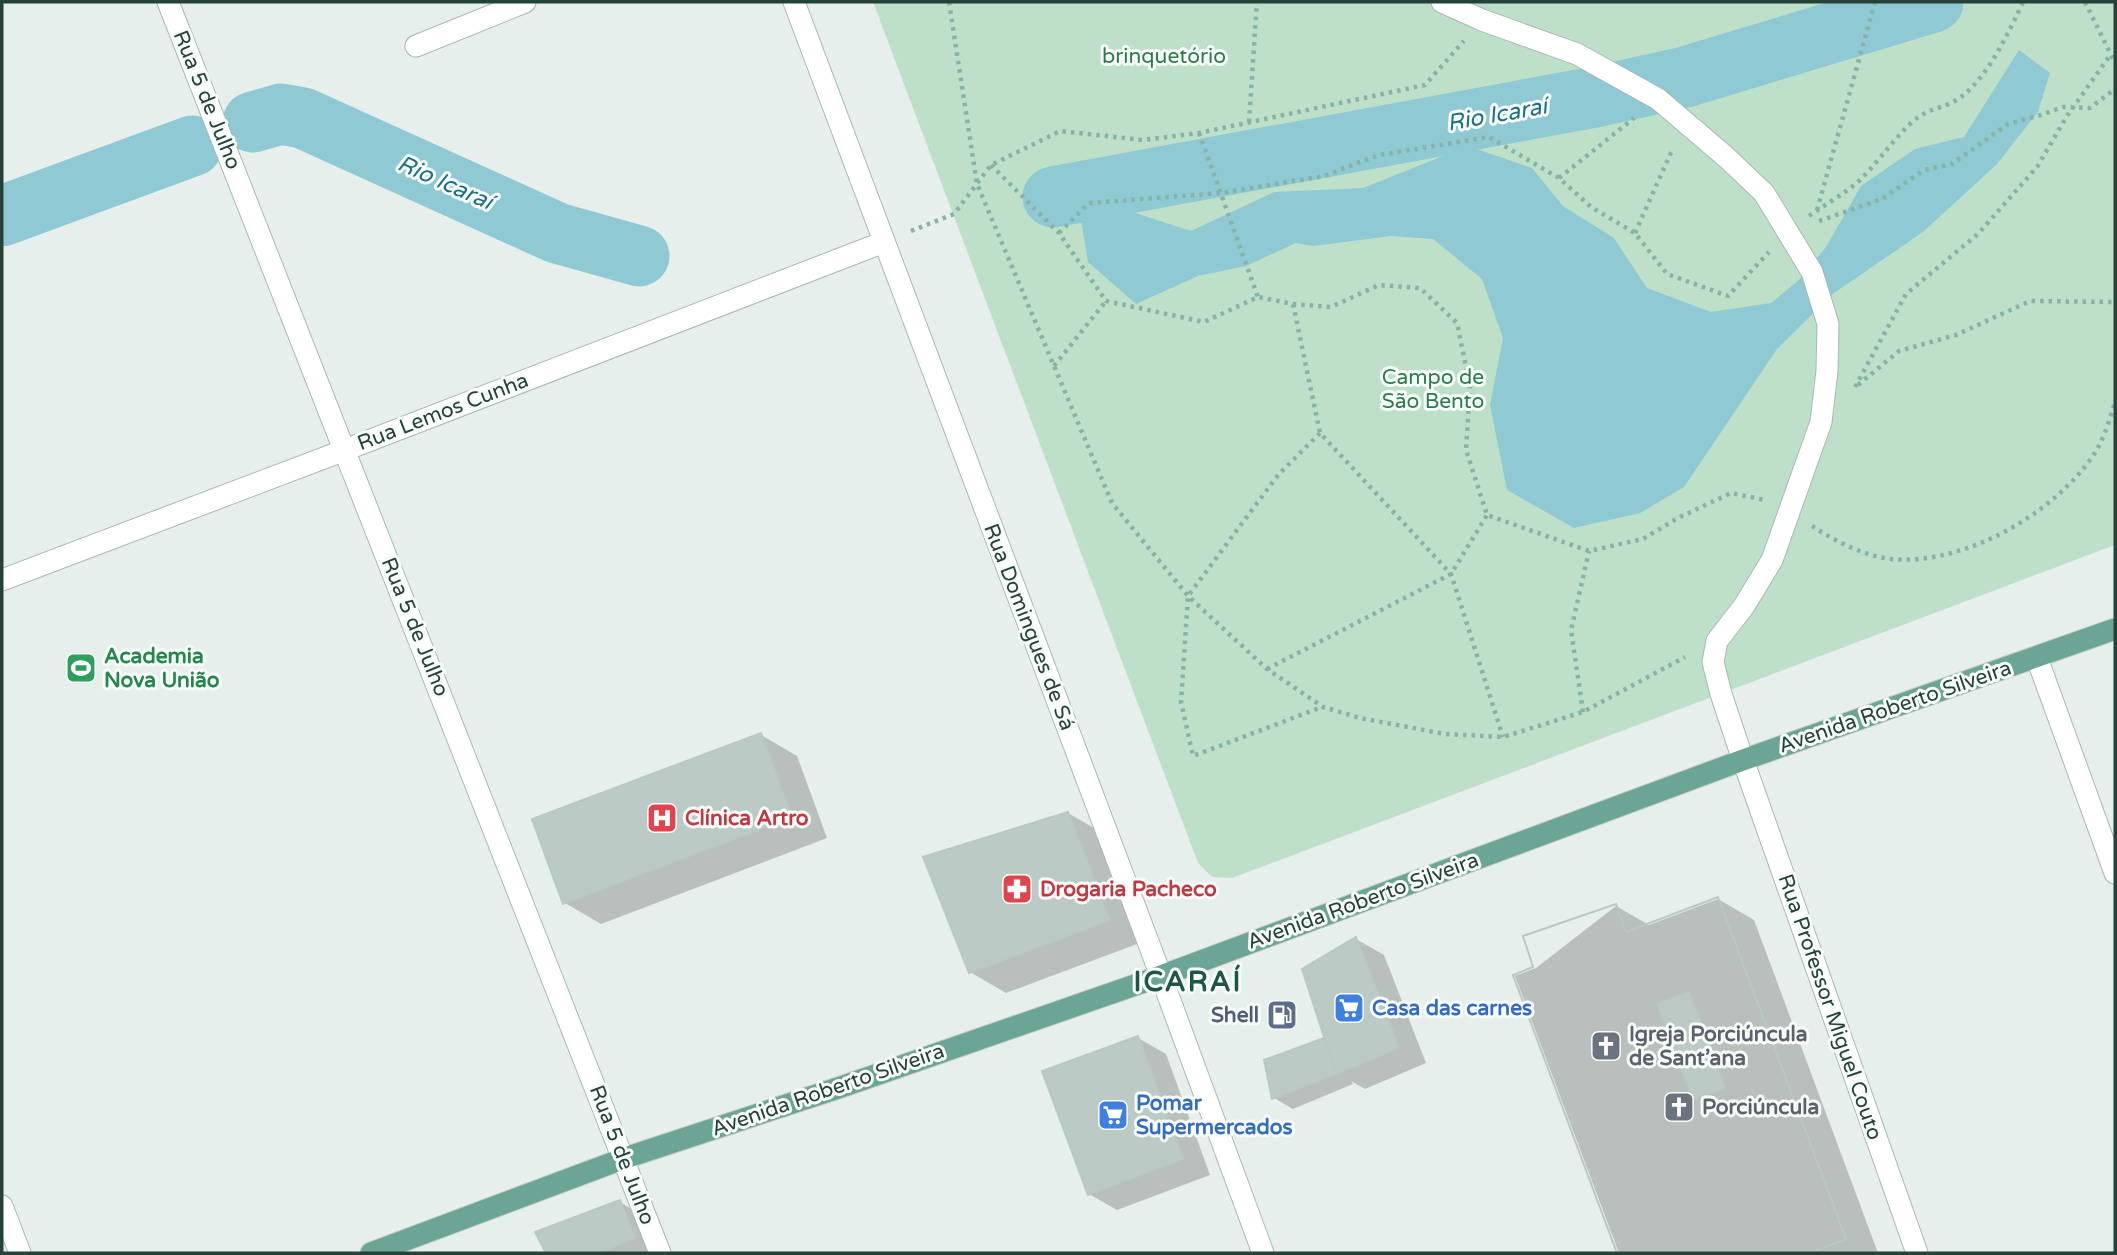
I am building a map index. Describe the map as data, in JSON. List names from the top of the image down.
{
  "streets": {
    "main road": ["Avenida Roberto Silveira"],
    "street": [
      "Rua 5 de Julho",
      "Rua Lemos Cunha",
      "Rua Domingues de Sá",
      "Rua Professor Miguel Couto"
    ]
  },
  "crossings": [
    ["Rua 5 de Julho", "Rua Lemos Cunha"],
    ["Rua 5 de Julho", "Avenida Roberto Silveira"],
    ["Rua Lemos Cunha", "Rua Domingues de Sá"],
    ["Rua Domingues de Sá", "Avenida Roberto Silveira"],
    ["Avenida Roberto Silveira", "Rua Professor Miguel Couto"]
  ],
  "districts": ["ICARAÍ"],
  "water": ["Rio Icaraí"],
  "parks": ["brinquetório", "Campo de São Bento"],
  "places": {
    "sports": ["Academia Nova União"],
    "hospital": ["Clínica Artro"],
    "pharmacy": ["Drogaria Pacheco"],
    "supermarket": ["Casa das carnes", "Pomar Supermercados"],
    "fuel station": ["Shell"],
    "church": ["Igreja Porciúncula de Sant’ana", "Porciúncula"]
  }
}
